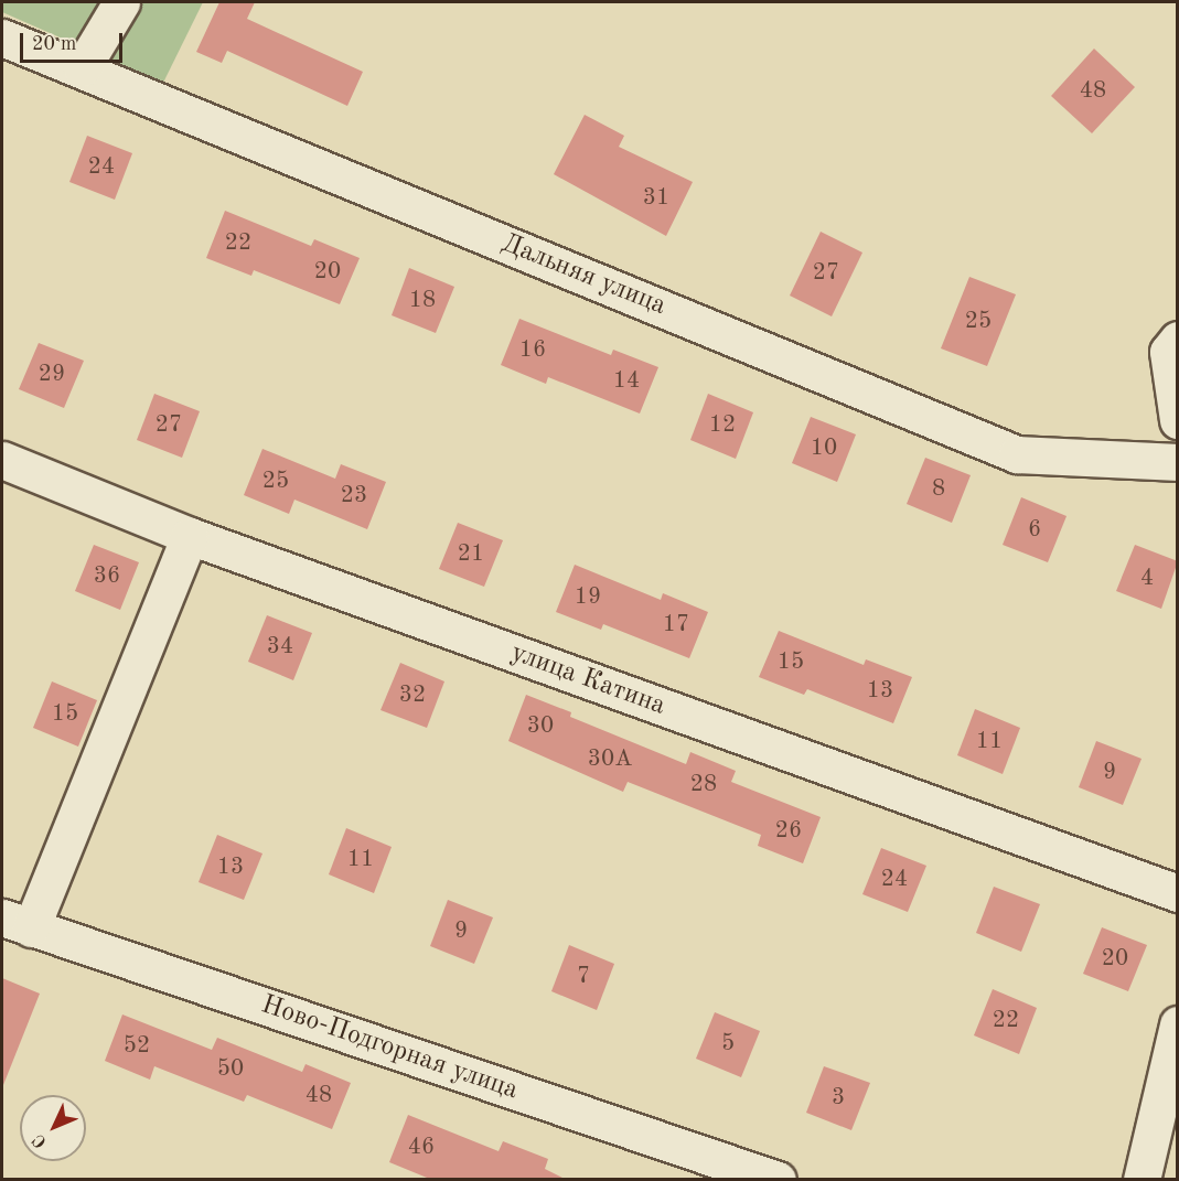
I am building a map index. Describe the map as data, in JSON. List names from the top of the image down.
{
  "streets": {
    "street": ["Дальняя улица", "улица Катина", "Ново-Подгорная улица"]
  },
  "house_numbers": [
    "48",
    "24",
    "31",
    "22",
    "20",
    "27",
    "18",
    "25",
    "16",
    "29",
    "14",
    "27",
    "12",
    "10",
    "25",
    "8",
    "23",
    "6",
    "21",
    "36",
    "4",
    "19",
    "17",
    "34",
    "15",
    "13",
    "32",
    "15",
    "30",
    "11",
    "30А",
    "9",
    "28",
    "26",
    "11",
    "13",
    "24",
    "9",
    "20",
    "7",
    "22",
    "5",
    "52",
    "50",
    "48",
    "3",
    "46"
  ],
  "scale_bar": "20 m",
  "north": "bottom left"
}
